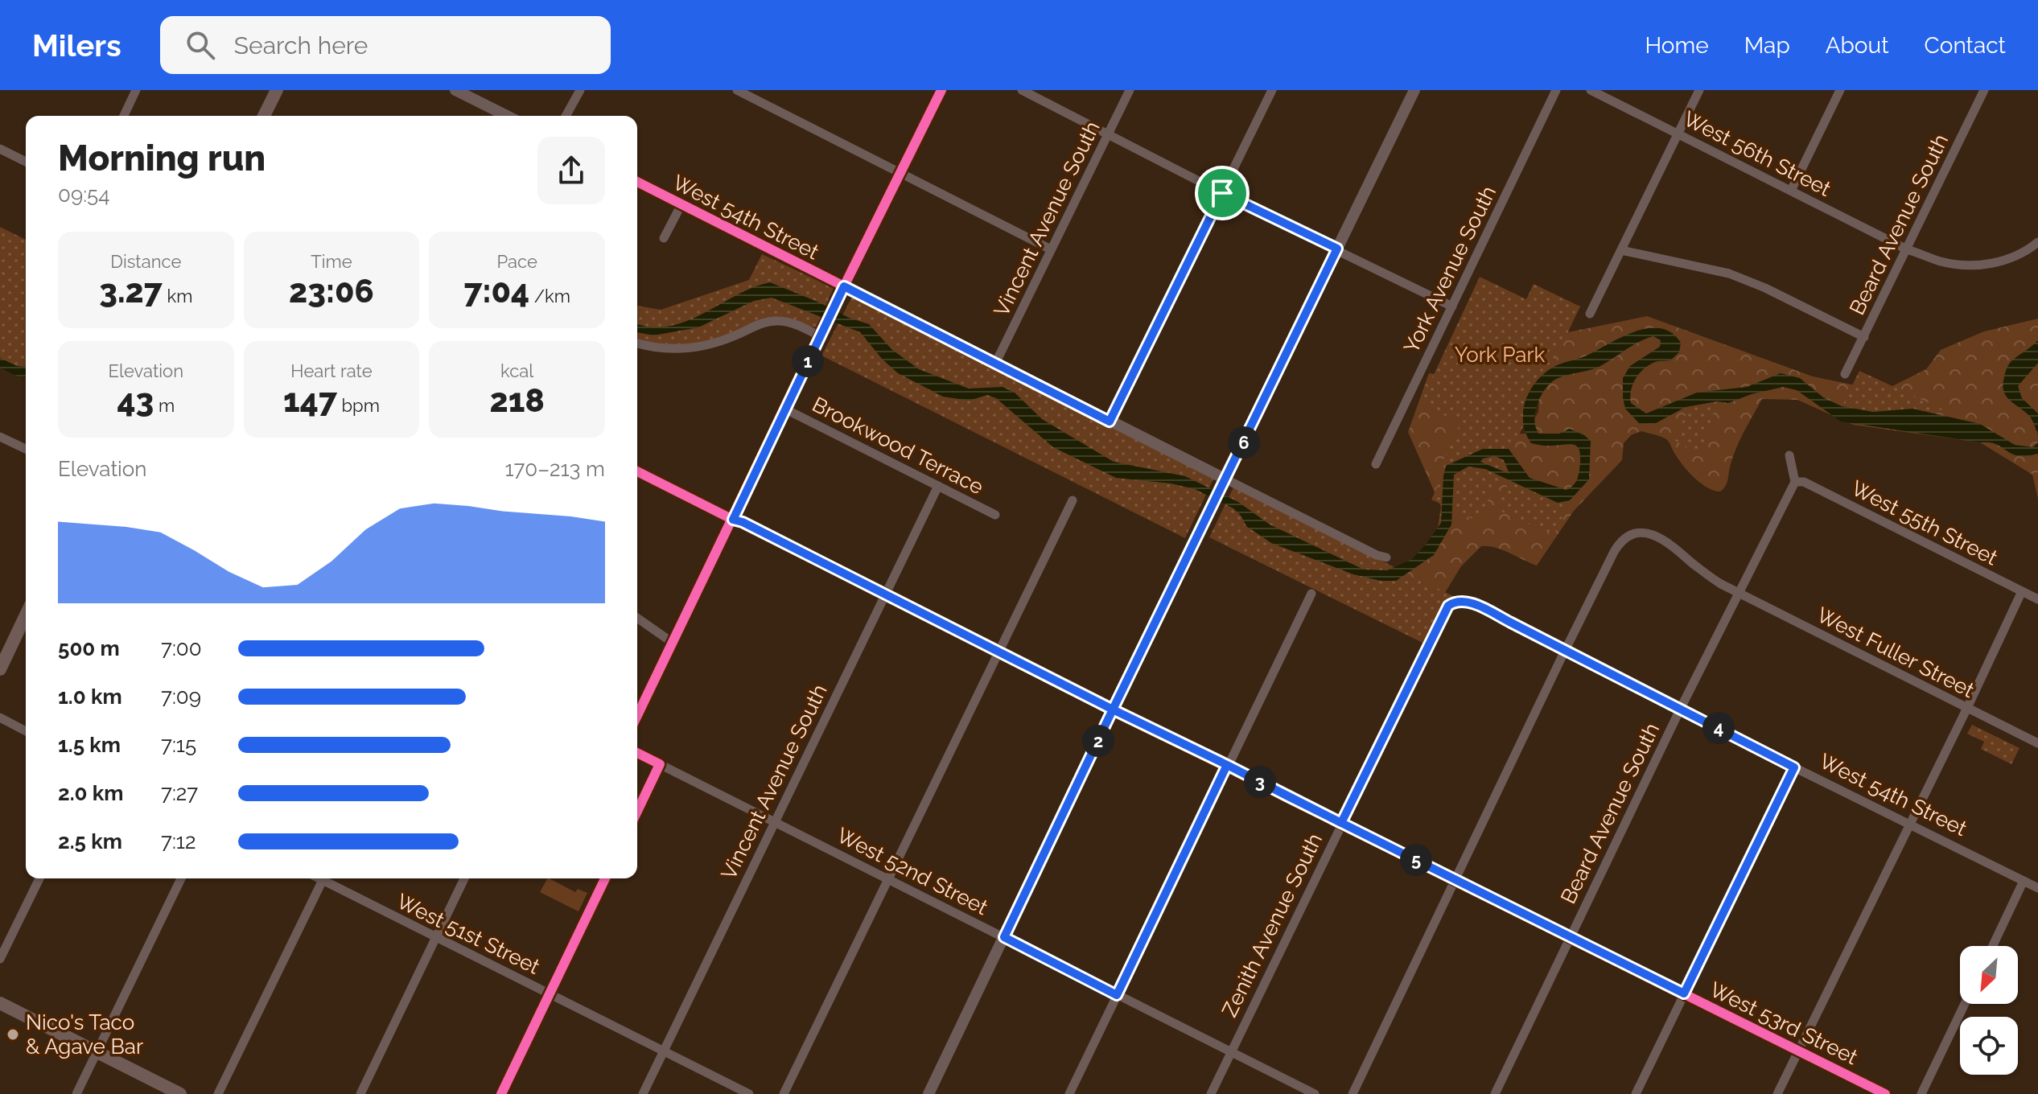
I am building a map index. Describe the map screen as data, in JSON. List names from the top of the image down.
{
  "streets": {
    "street": [
      "West 56th Street",
      "West 54th Street",
      "Vincent Avenue South",
      "Beard Avenue South",
      "York Avenue South",
      "Brookwood Terrace",
      "West 55th Street",
      "West Fuller Street",
      "West 52nd Street",
      "Zenith Avenue South",
      "West 51st Street",
      "West 53rd Street"
    ]
  },
  "crossings": [
    ["West 56th Street", "Beard Avenue South"],
    ["West 54th Street", "Vincent Avenue South"],
    ["West 54th Street", "Beard Avenue South"],
    ["West 54th Street", "West Fuller Street"],
    ["West 54th Street", "Zenith Avenue South"],
    ["Vincent Avenue South", "Brookwood Terrace"],
    ["Vincent Avenue South", "West 52nd Street"],
    ["Vincent Avenue South", "West 51st Street"],
    ["Vincent Avenue South", "West 53rd Street"],
    ["Beard Avenue South", "West 55th Street"],
    ["Beard Avenue South", "West Fuller Street"],
    ["Beard Avenue South", "West 53rd Street"],
    ["West 52nd Street", "Zenith Avenue South"],
    ["Zenith Avenue South", "West 53rd Street"]
  ],
  "parks": ["York Park"],
  "places": ["Nico's Taco & Agave Bar"],
  "north": "bottom left",
  "page": {
    "header": "Milers",
    "search": "Search here",
    "nav": [
      "Home",
      "Map",
      "About",
      "Contact"
    ],
    "heading": ["Morning run", "09:54"],
    "stats": [
      ["Distance", "3.27 km"],
      ["Time", "23:06"],
      ["Pace", "7:04 /km"],
      ["Elevation", "43 m"],
      ["Heart rate", "147 bpm"],
      ["kcal", "218"]
    ],
    "pins": [
      "1",
      "6",
      "4",
      "2",
      "3",
      "5"
    ],
    "chart": ["Elevation", "170–213 m"],
    "list": [
      {
        "name": "500 m",
        "note": "7:00"
      },
      {
        "name": "1.0 km",
        "note": "7:09"
      },
      {
        "name": "1.5 km",
        "note": "7:15"
      },
      {
        "name": "2.0 km",
        "note": "7:27"
      },
      {
        "name": "2.5 km",
        "note": "7:12"
      }
    ]
  }
}
